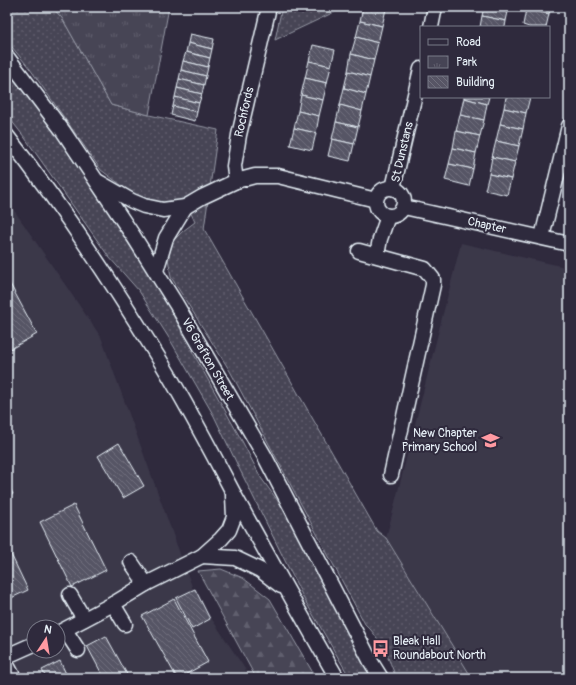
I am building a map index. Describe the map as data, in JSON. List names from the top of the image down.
{
  "streets": {
    "street": [
      "Rochfords",
      "St Dunstans",
      "Chapter",
      "V6 Grafton Street"
    ]
  },
  "crossings": [
    ["St Dunstans", "Chapter"]
  ],
  "places": {
    "school or university": ["New Chapter Primary School"],
    "bus stop": ["Bleak Hall Roundabout North"]
  },
  "legend": ["Road", "Park", "Building"],
  "north": "top"
}
